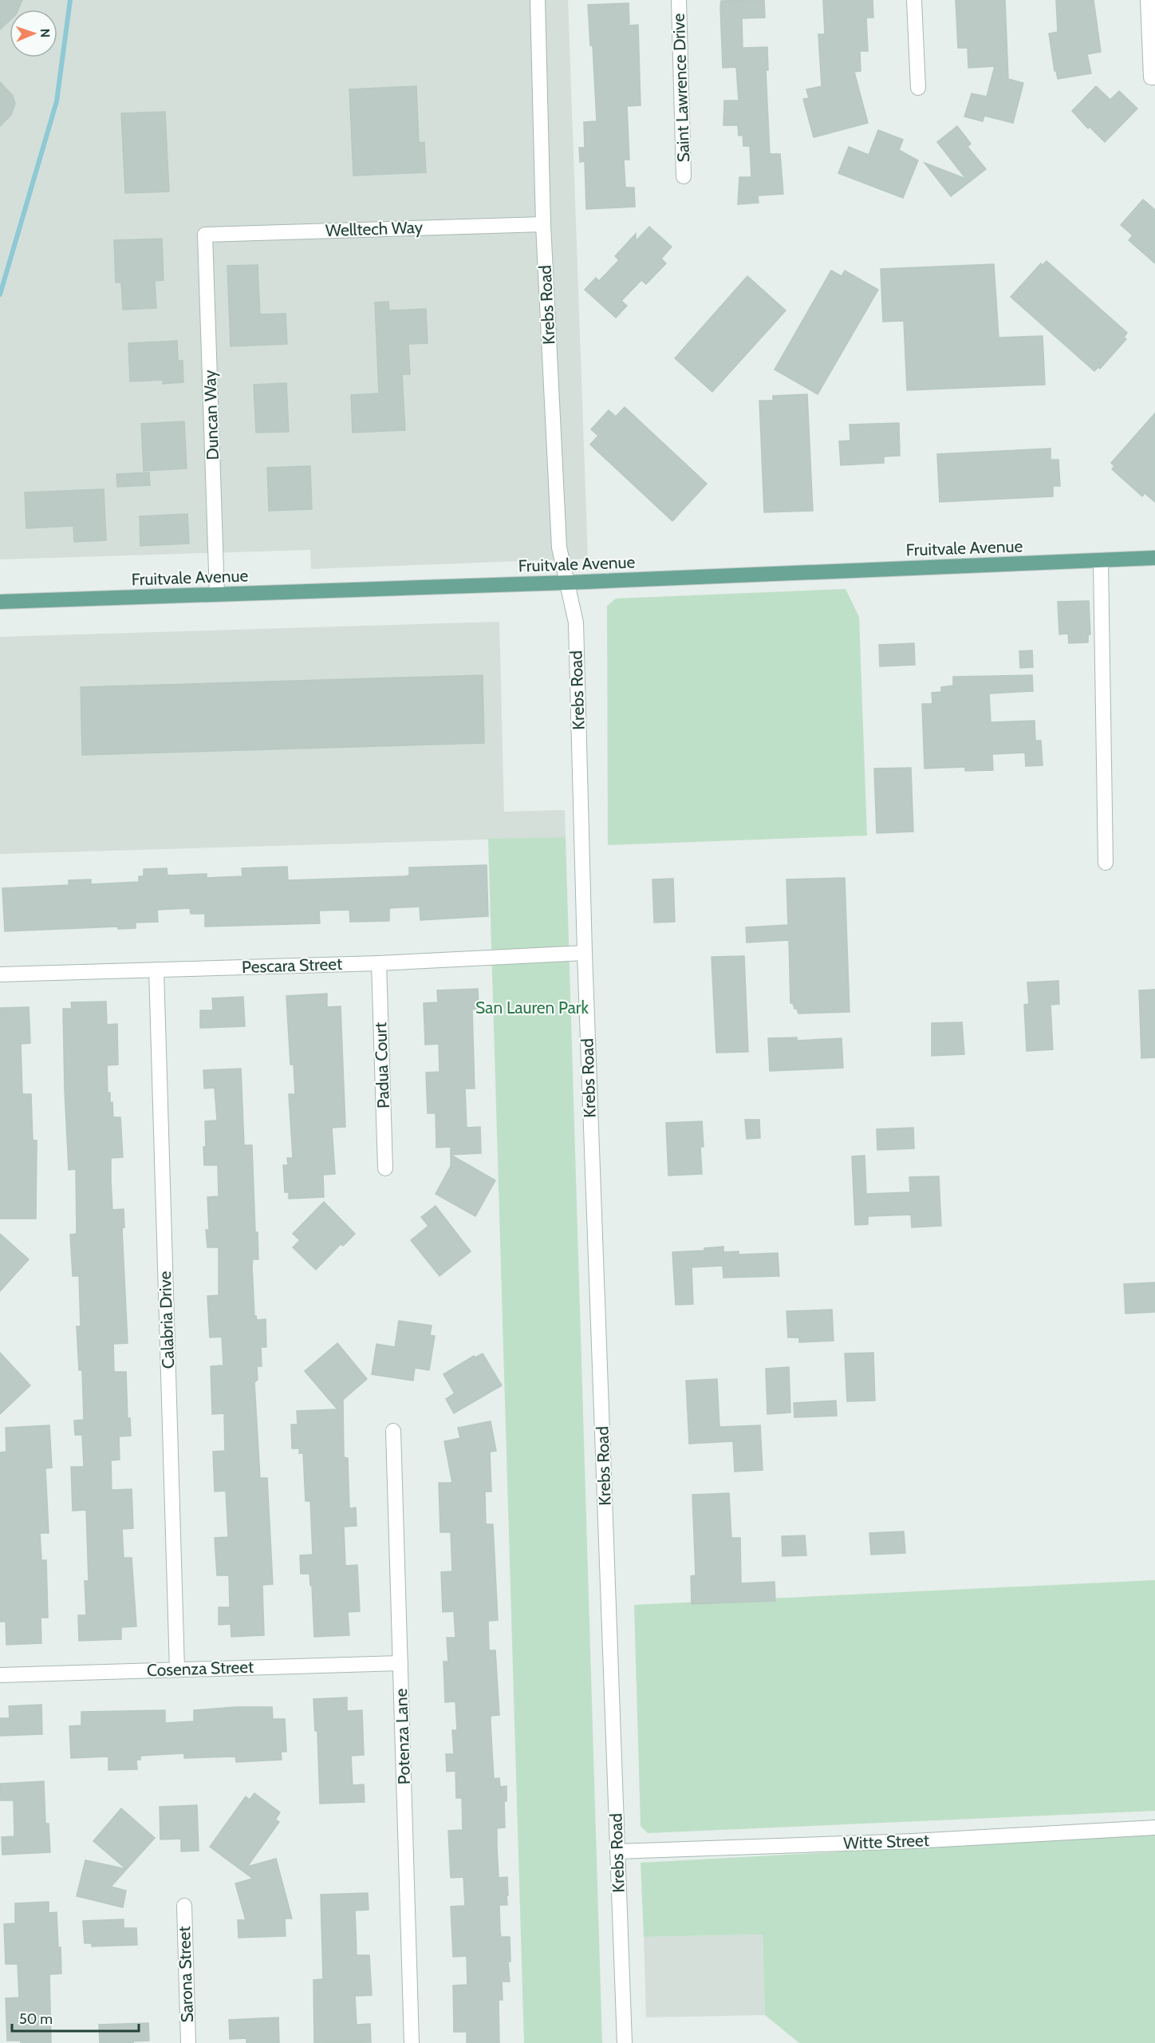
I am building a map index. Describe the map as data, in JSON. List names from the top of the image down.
{
  "streets": {
    "main road": ["Fruitvale Avenue"],
    "street": [
      "Saint Lawrence Drive",
      "Welltech Way",
      "Krebs Road",
      "Duncan Way",
      "Pescara Street",
      "Padua Court",
      "Calabria Drive",
      "Cosenza Street",
      "Potenza Lane",
      "Witte Street",
      "Sarona Street"
    ]
  },
  "crossings": [
    ["Welltech Way", "Krebs Road"],
    ["Welltech Way", "Duncan Way"],
    ["Krebs Road", "Fruitvale Avenue"],
    ["Krebs Road", "Pescara Street"],
    ["Krebs Road", "Witte Street"],
    ["Duncan Way", "Fruitvale Avenue"],
    ["Pescara Street", "Padua Court"],
    ["Pescara Street", "Calabria Drive"],
    ["Calabria Drive", "Cosenza Street"],
    ["Cosenza Street", "Potenza Lane"]
  ],
  "parks": ["San Lauren Park"],
  "scale_bar": "50 m",
  "north": "right"
}
